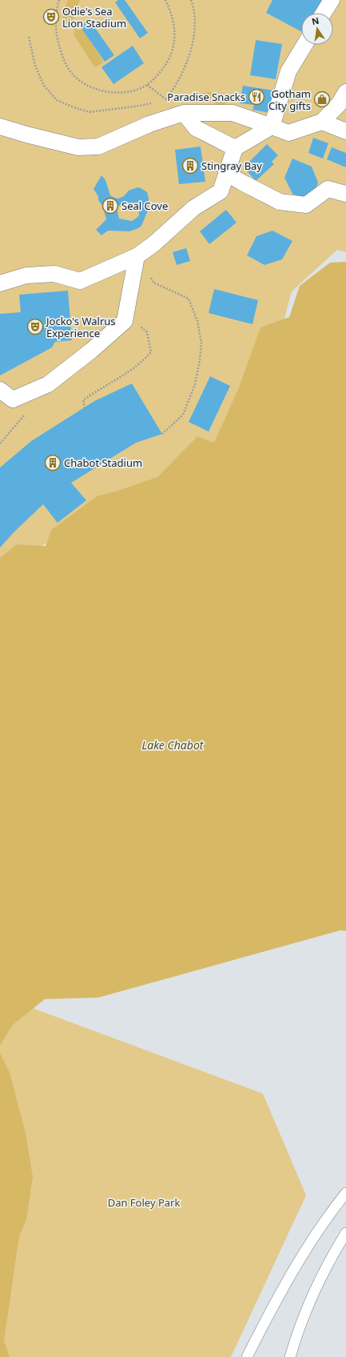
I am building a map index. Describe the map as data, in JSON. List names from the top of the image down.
{
  "water": ["Lake Chabot"],
  "parks": ["Dan Foley Park"],
  "places": {
    "theatre": ["Odie's Sea Lion Stadium", "Jocko's Walrus Experience"],
    "restaurant": ["Paradise Snacks"],
    "shop": ["Gotham City gifts"],
    "building": ["Stingray Bay", "Seal Cove", "Chabot Stadium"]
  },
  "north": "top"
}
